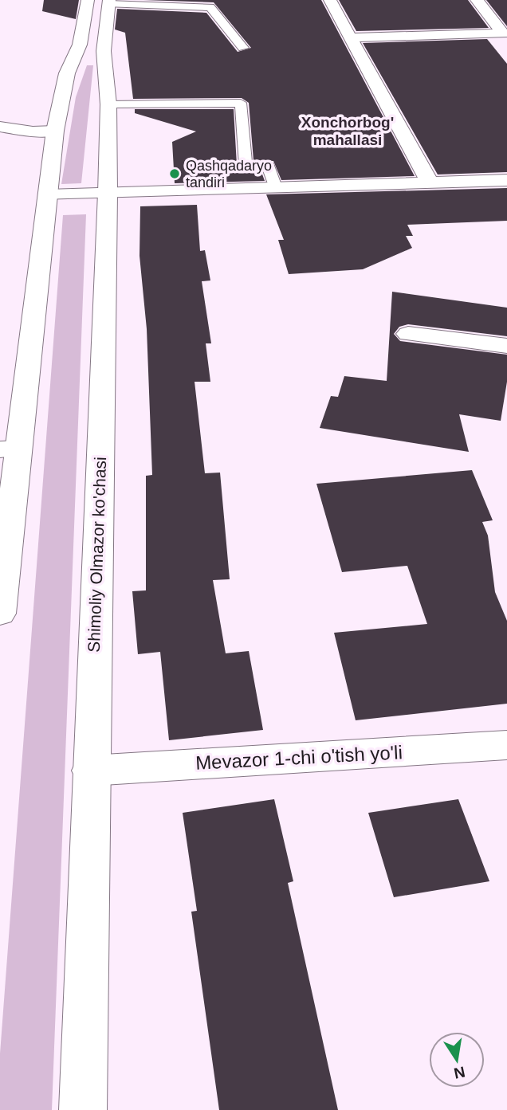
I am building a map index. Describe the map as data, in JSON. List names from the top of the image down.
{
  "streets": {
    "main road": ["Shimoliy Olmazor ko'chasi", "Mevazor 1-chi o'tish yo'li"]
  },
  "crossings": [
    ["Shimoliy Olmazor ko'chasi", "Mevazor 1-chi o'tish yo'li"]
  ],
  "districts": ["Xonchorbog' mahallasi"],
  "places": ["Qashqadaryo tandiri"],
  "north": "bottom"
}
